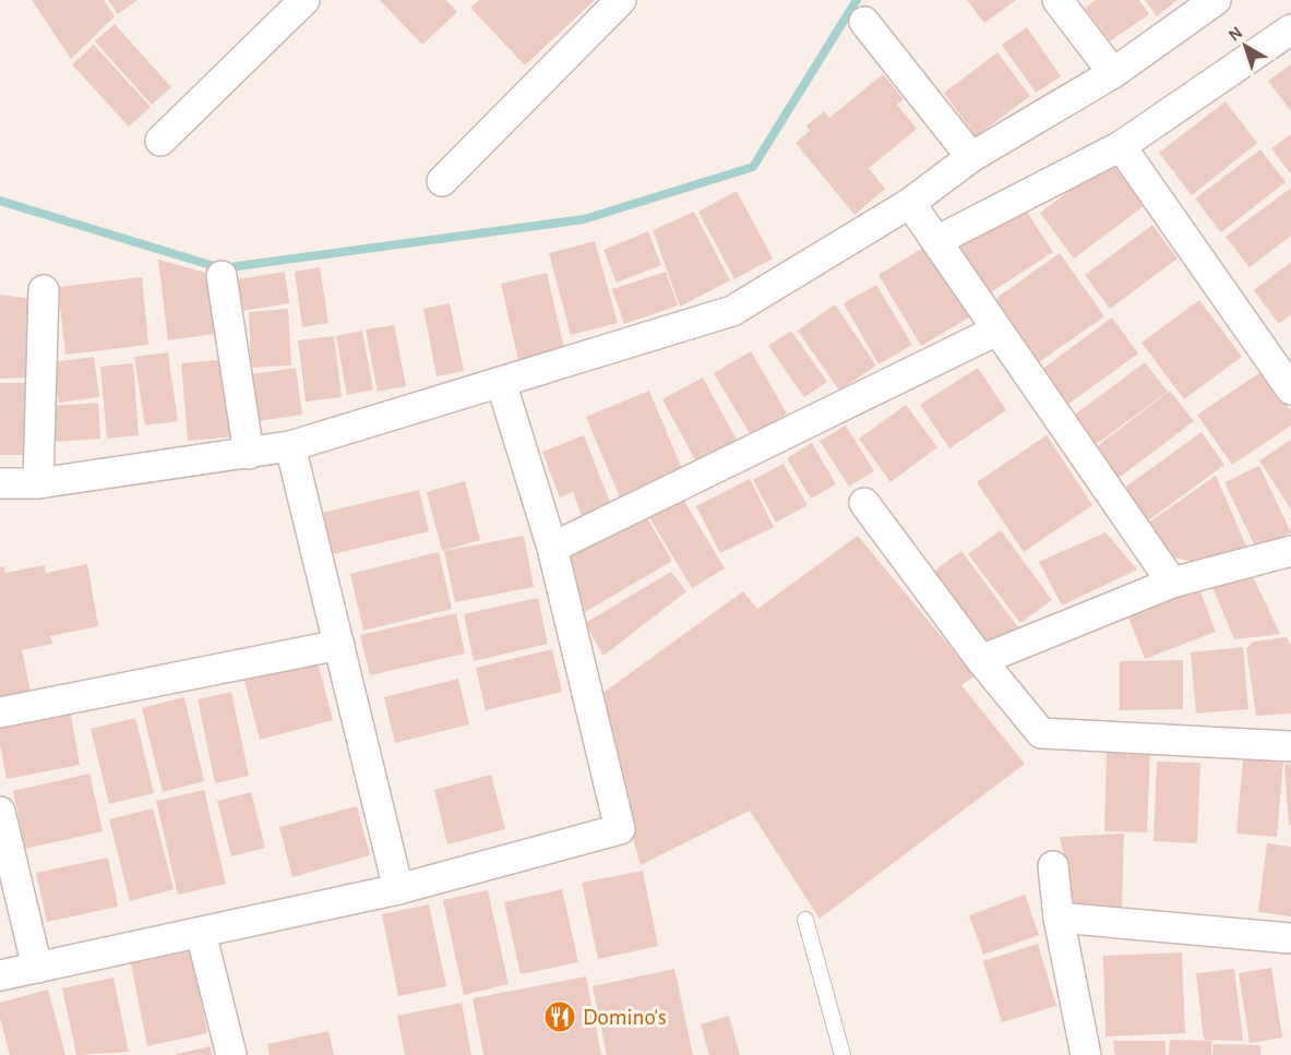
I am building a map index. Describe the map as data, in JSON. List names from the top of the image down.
{
  "places": {
    "restaurant": ["Domino's"]
  },
  "north": "top left"
}
